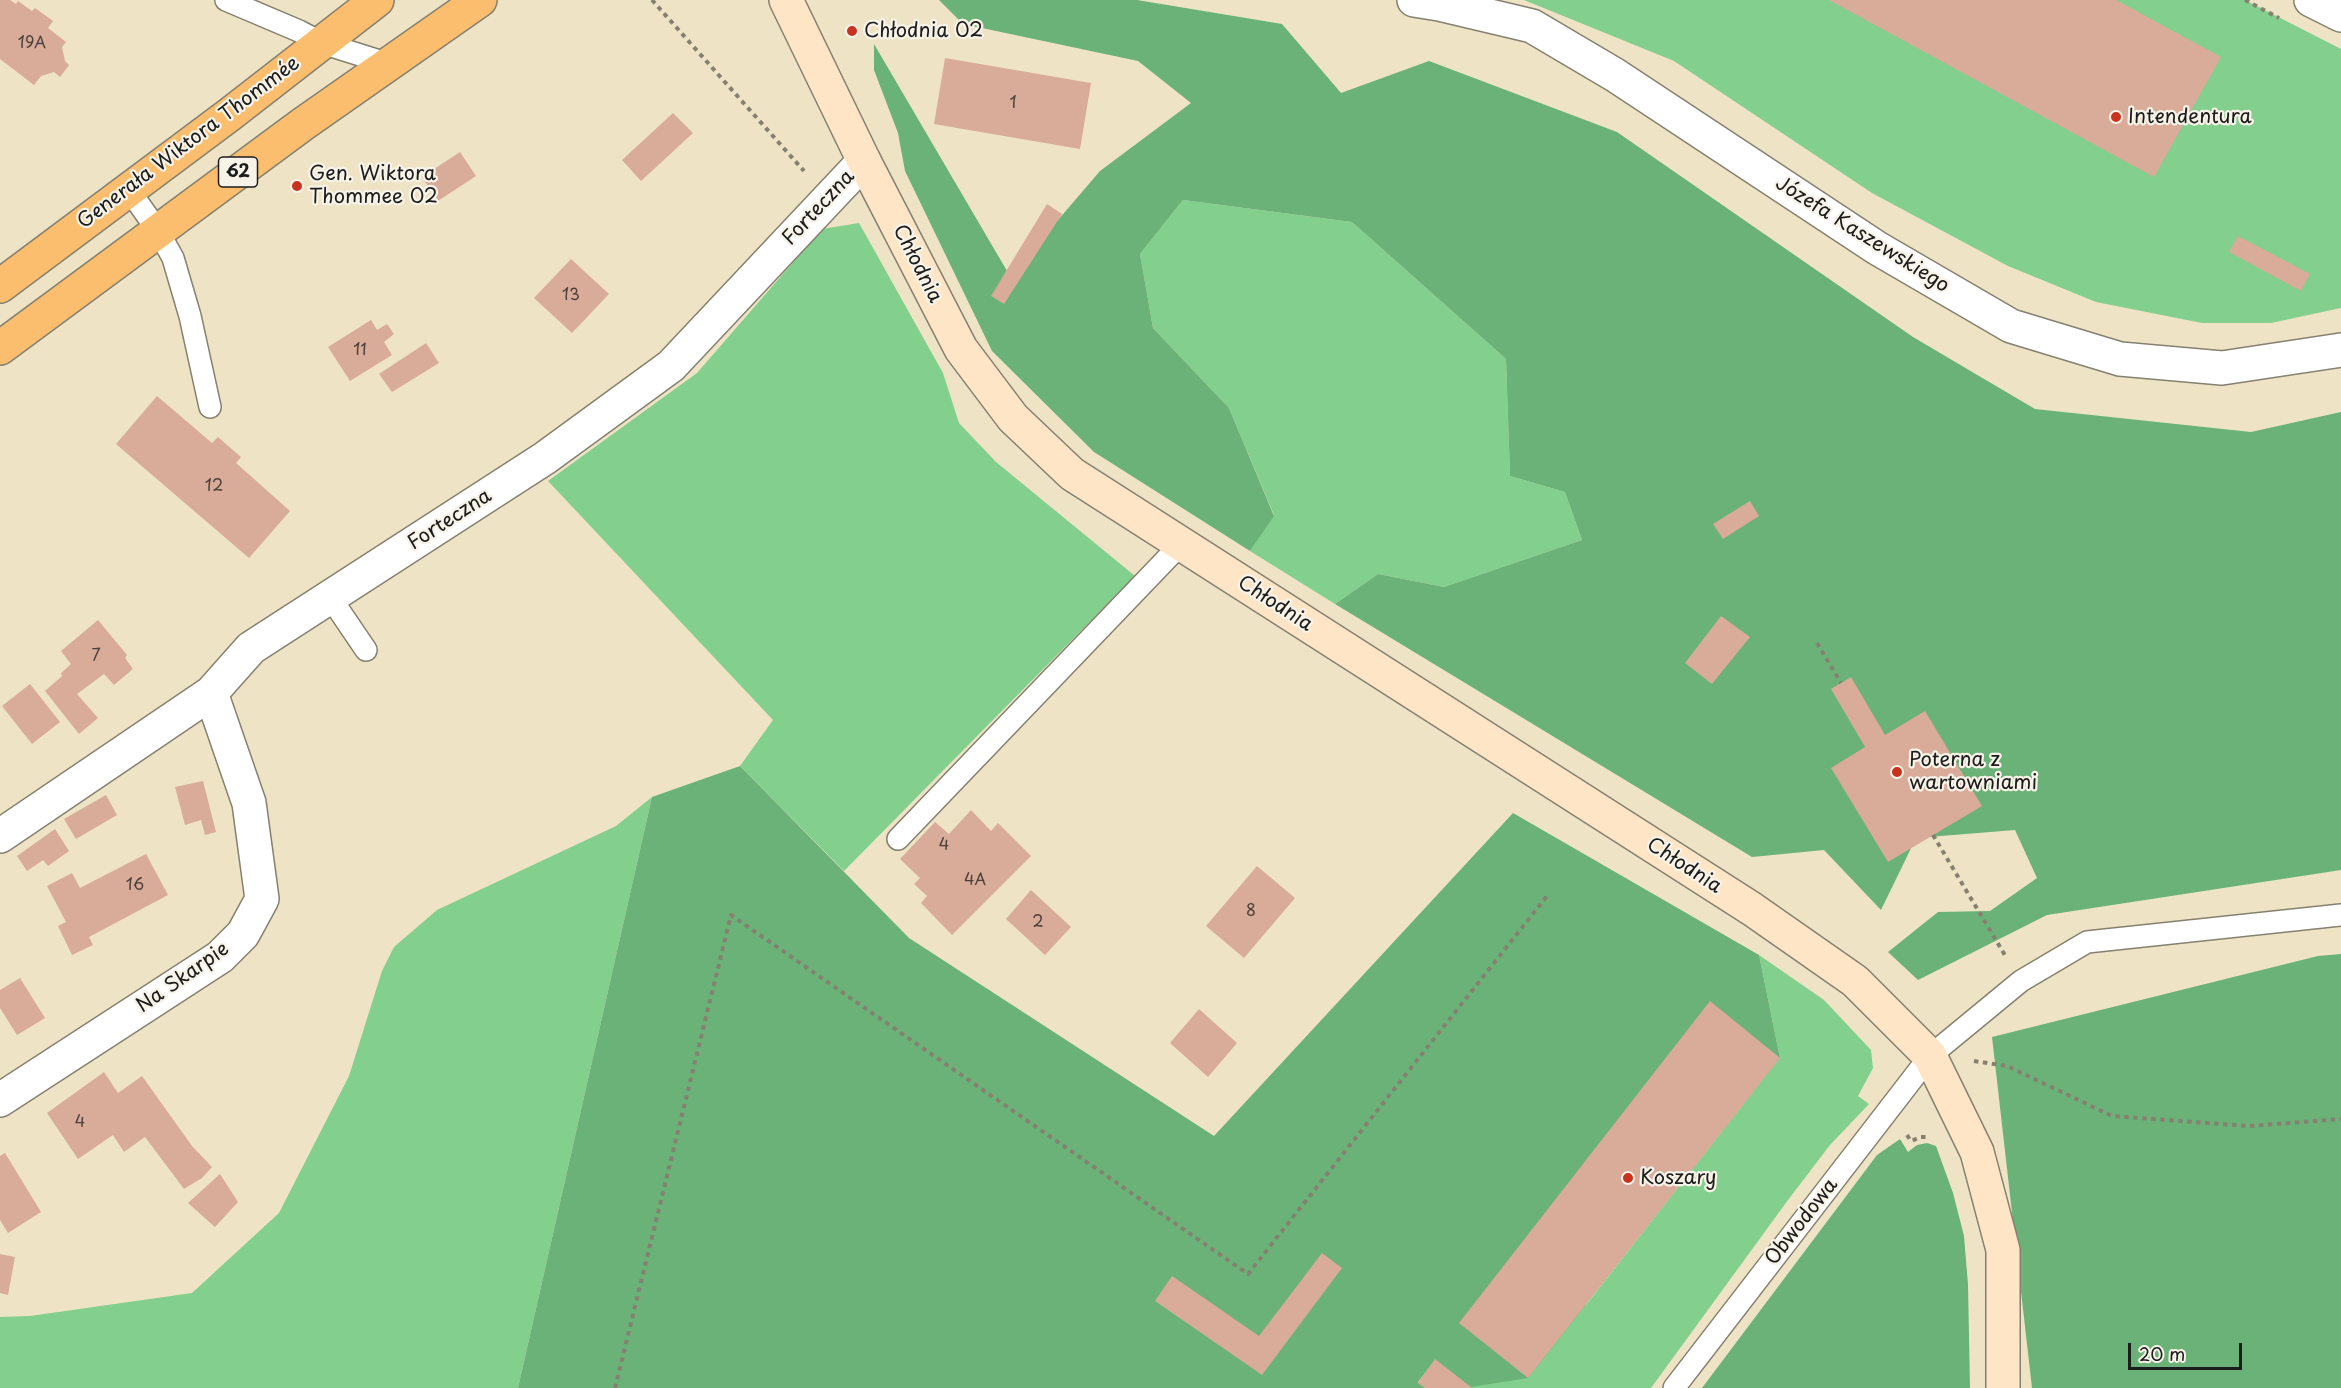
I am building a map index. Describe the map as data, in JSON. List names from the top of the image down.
{
  "streets": {
    "main road": ["Generała Wiktora Thommée", "62"],
    "street": [
      "Forteczna",
      "Józefa Kaszewskiego",
      "Chłodnia",
      "Na Skarpie"
    ],
    "lane": ["Obwodowa"]
  },
  "crossings": [
    ["Forteczna", "Chłodnia"],
    ["Forteczna", "Na Skarpie"],
    ["Chłodnia", "Obwodowa"]
  ],
  "places": [
    "Chłodnia 02",
    "Intendentura",
    "Gen. Wiktora Thommee 02",
    "Poterna z wartowniami",
    "Koszary"
  ],
  "house_numbers": [
    "19A",
    "1",
    "13",
    "11",
    "12",
    "7",
    "4",
    "4A",
    "16",
    "8",
    "2",
    "4"
  ],
  "scale_bar": "20 m"
}
